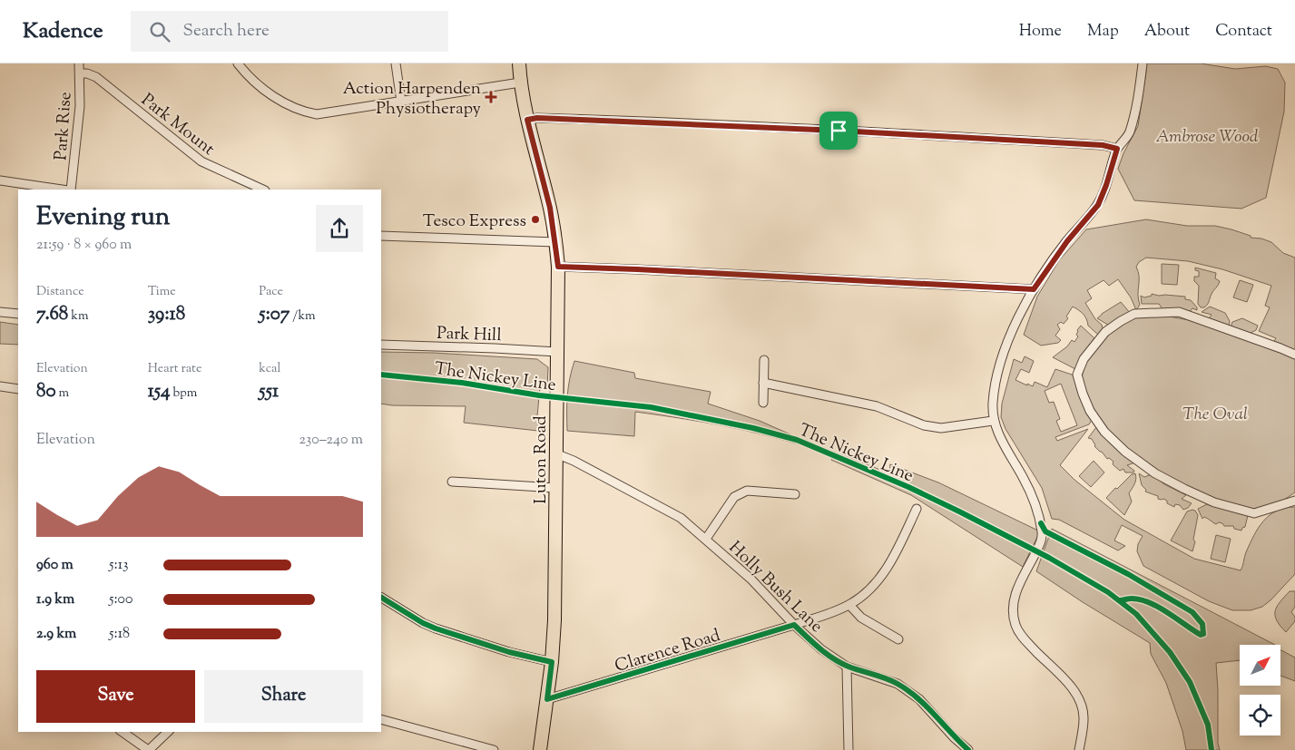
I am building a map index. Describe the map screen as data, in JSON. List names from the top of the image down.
{
  "streets": {
    "main road": ["Luton Road"],
    "street": [
      "Park Mount",
      "Park Rise",
      "Park Hill",
      "Holly Bush Lane",
      "Clarence Road"
    ],
    "cycle path": ["The Nickey Line"]
  },
  "crossings": [
    ["Park Mount", "Park Rise"],
    ["Park Hill", "Luton Road"],
    ["Luton Road", "Holly Bush Lane"],
    ["Luton Road", "Clarence Road"],
    ["Holly Bush Lane", "Clarence Road"]
  ],
  "parks": ["Ambrose Wood", "The Oval"],
  "places": {
    "health": ["Action Harpenden Physiotherapy"],
    "other": ["Tesco Express"]
  },
  "north": "top right",
  "page": {
    "header": "Kadence",
    "search": "Search here",
    "nav": [
      "Home",
      "Map",
      "About",
      "Contact"
    ],
    "heading": ["Evening run", "21:59 · 8 × 960 m"],
    "stats": [
      ["Distance", "7.68 km"],
      ["Time", "39:18"],
      ["Pace", "5:07 /km"],
      ["Elevation", "80 m"],
      ["Heart rate", "154 bpm"],
      ["kcal", "551"]
    ],
    "chart": ["Elevation", "230–240 m"],
    "list": [
      {
        "name": "960 m",
        "note": "5:13"
      },
      {
        "name": "1.9 km",
        "note": "5:00"
      },
      {
        "name": "2.9 km",
        "note": "5:18"
      }
    ],
    "buttons": ["Save", "Share"]
  }
}
